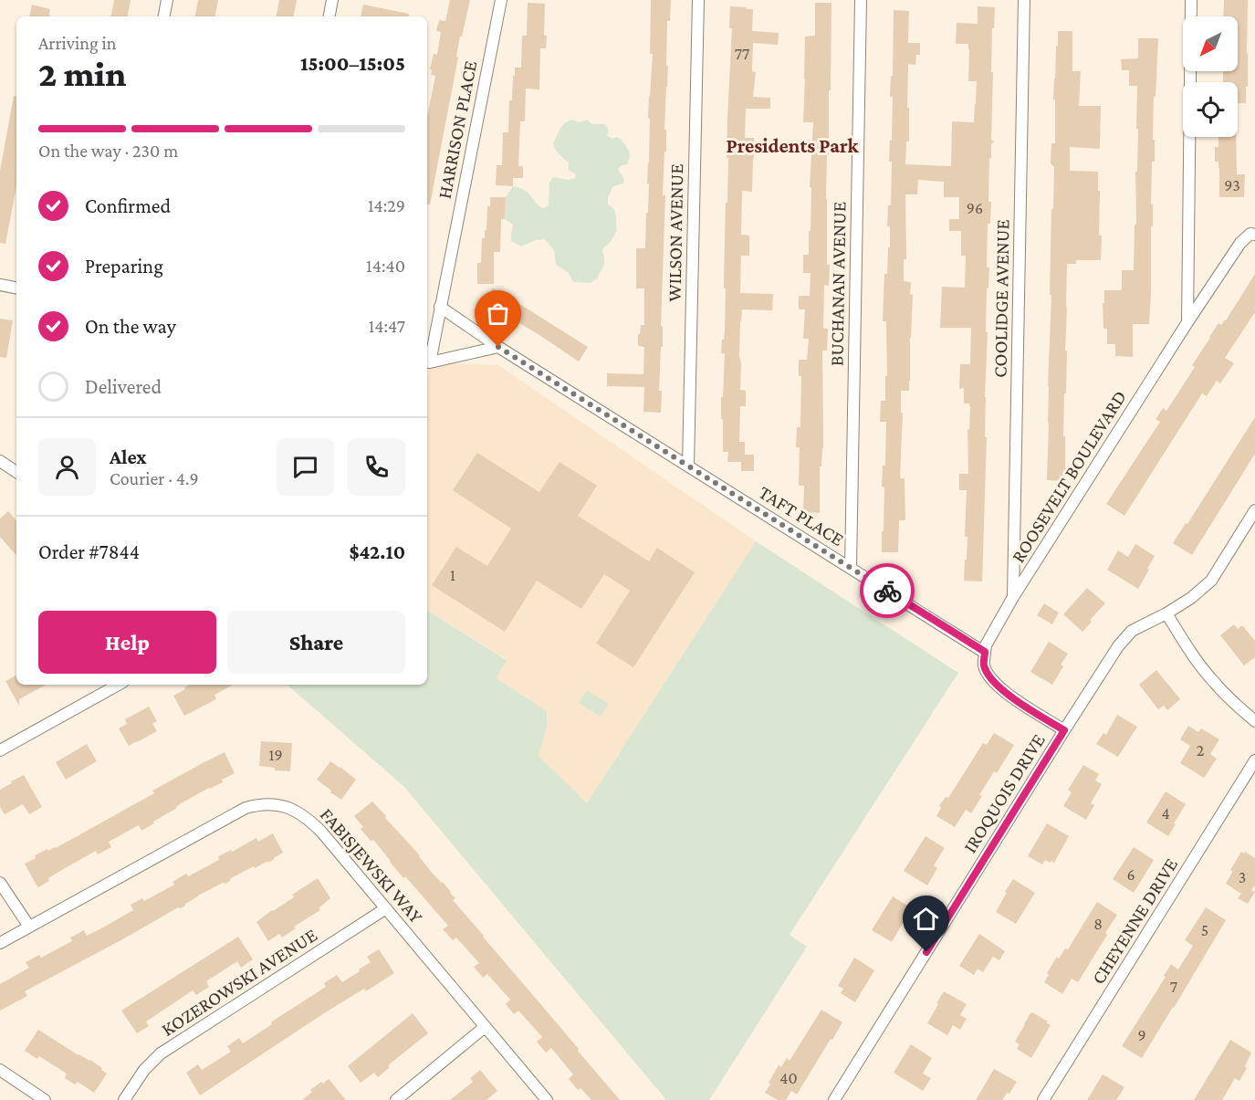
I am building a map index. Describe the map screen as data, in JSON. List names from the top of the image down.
{
  "streets": {
    "street": [
      "HARRISON PLACE",
      "WILSON AVENUE",
      "BUCHANAN AVENUE",
      "COOLIDGE AVENUE",
      "ROOSEVELT BOULEVARD",
      "TAFT PLACE",
      "IROQUOIS DRIVE",
      "FABISJEWSKI WAY",
      "CHEYENNE DRIVE",
      "KOZEROWSKI AVENUE"
    ]
  },
  "crossings": [
    ["HARRISON PLACE", "TAFT PLACE"],
    ["WILSON AVENUE", "TAFT PLACE"],
    ["BUCHANAN AVENUE", "TAFT PLACE"],
    ["COOLIDGE AVENUE", "ROOSEVELT BOULEVARD"],
    ["ROOSEVELT BOULEVARD", "TAFT PLACE"],
    ["FABISJEWSKI WAY", "KOZEROWSKI AVENUE"]
  ],
  "districts": ["Presidents Park"],
  "house_numbers": [
    "77",
    "93",
    "96",
    "1",
    "2",
    "19",
    "4",
    "6",
    "3",
    "8",
    "5",
    "7",
    "9",
    "40"
  ],
  "north": "bottom left",
  "page": {
    "heading": ["2 min", "Arriving in", "15:00–15:05"],
    "panel": [
      "Alex",
      "Courier · 4.9",
      "Order #7844",
      "$42.10"
    ],
    "bar": "On the way · 230 m",
    "list": [
      ["Confirmed", "14:29"],
      ["Preparing", "14:40"],
      ["On the way", "14:47"],
      "Delivered"
    ],
    "buttons": ["Help", "Share"]
  }
}
